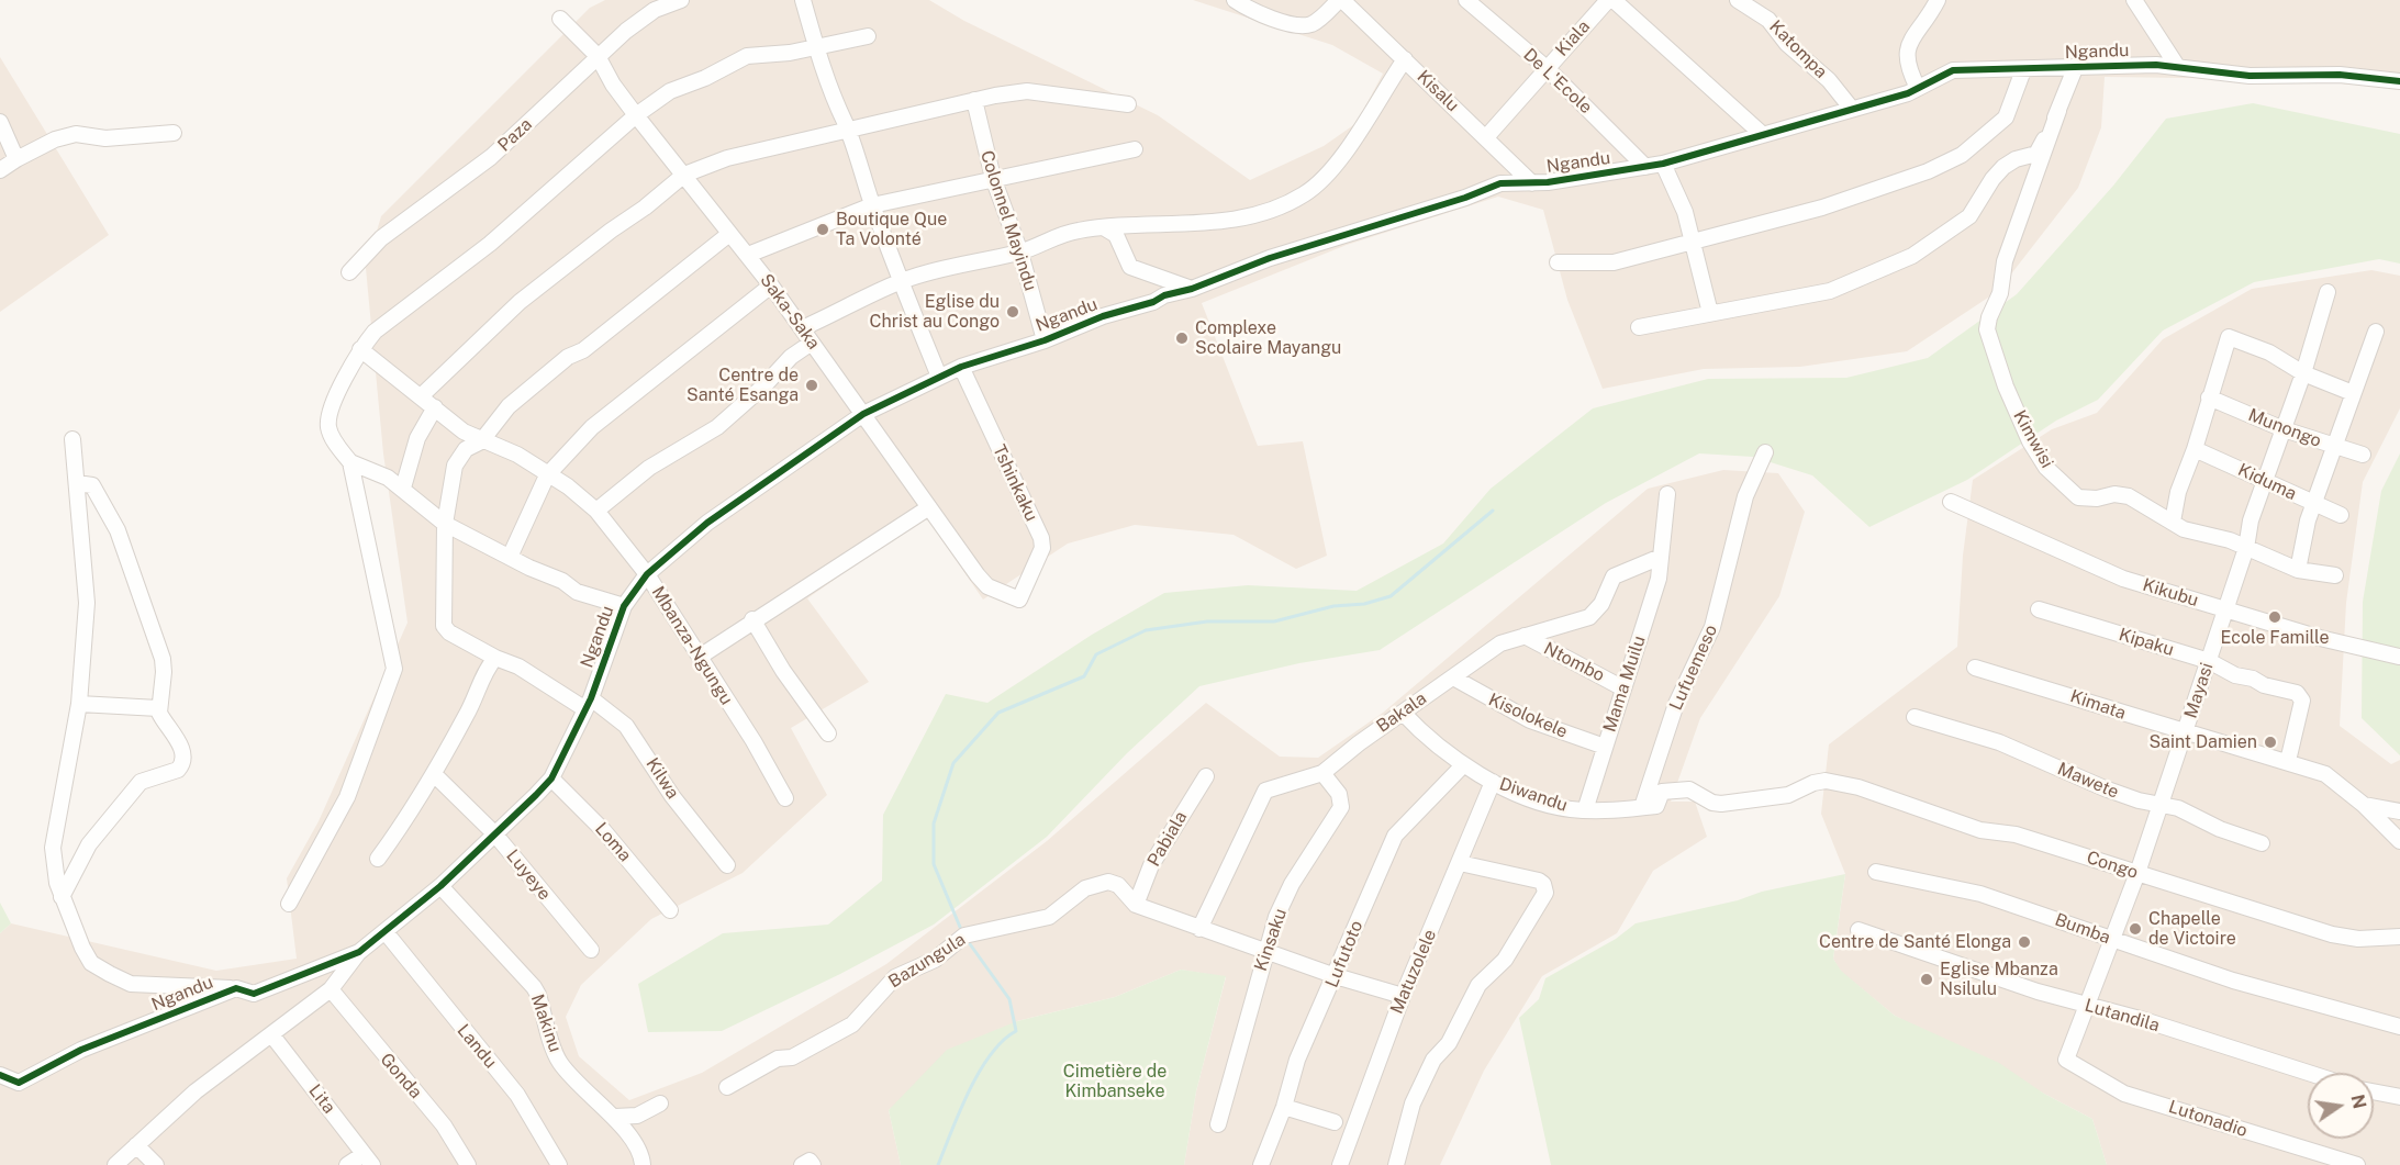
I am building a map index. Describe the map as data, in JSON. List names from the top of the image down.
{
  "streets": {
    "street": [
      "Kiala",
      "Katompa",
      "Ngandu",
      "De L'Ecole",
      "Kisalu",
      "Paza",
      "Colonnel Mayindu",
      "Saka-Saka",
      "Munongo",
      "Kimwisi",
      "Kiduma",
      "Tshinkaku",
      "Kikubu",
      "Kipaku",
      "Mbanza-Ngungu",
      "Ntombo",
      "Lufuemeso",
      "Mama Muilu",
      "Mayasi",
      "Kimata",
      "Bakala",
      "Kisolokele",
      "Kilwa",
      "Mawete",
      "Diwandu",
      "Pabiala",
      "Loma",
      "Congo",
      "Luyeye",
      "Bumba",
      "Kinsaku",
      "Lufutoto",
      "Bazungula",
      "Matuzolele",
      "Lutandila",
      "Makinu",
      "Landu",
      "Gonda",
      "Lita",
      "Lutonadio"
    ]
  },
  "crossings": [
    ["Kiala", "De L'Ecole"],
    ["Kiala", "Kisalu"],
    ["Katompa", "Ngandu"],
    ["Ngandu", "De L'Ecole"],
    ["Ngandu", "Kisalu"],
    ["Ngandu", "Colonnel Mayindu"],
    ["Ngandu", "Saka-Saka"],
    ["Ngandu", "Tshinkaku"],
    ["Ngandu", "Mbanza-Ngungu"],
    ["Ngandu", "Kilwa"],
    ["Ngandu", "Loma"],
    ["Ngandu", "Luyeye"],
    ["Ngandu", "Makinu"],
    ["Ngandu", "Landu"],
    ["Paza", "Saka-Saka"],
    ["Saka-Saka", "Tshinkaku"],
    ["Munongo", "Mayasi"],
    ["Kimwisi", "Mayasi"],
    ["Kiduma", "Mayasi"],
    ["Kikubu", "Mayasi"],
    ["Kipaku", "Mayasi"],
    ["Kipaku", "Kimata"],
    ["Ntombo", "Mama Muilu"],
    ["Ntombo", "Bakala"],
    ["Lufuemeso", "Diwandu"],
    ["Lufuemeso", "Congo"],
    ["Mama Muilu", "Bakala"],
    ["Mama Muilu", "Kisolokele"],
    ["Mama Muilu", "Diwandu"],
    ["Mayasi", "Kimata"],
    ["Mayasi", "Mawete"],
    ["Mayasi", "Congo"],
    ["Mayasi", "Bumba"],
    ["Mayasi", "Lutandila"],
    ["Mayasi", "Lutonadio"],
    ["Bakala", "Kisolokele"],
    ["Bakala", "Diwandu"],
    ["Bakala", "Kinsaku"],
    ["Diwandu", "Congo"],
    ["Diwandu", "Lufutoto"],
    ["Diwandu", "Matuzolele"],
    ["Pabiala", "Bazungula"]
  ],
  "parks": ["Cimetière de Kimbanseke"],
  "places": [
    "Boutique Que Ta Volonté",
    "Eglise du Christ au Congo",
    "Complexe Scolaire Mayangu",
    "Centre de Santé Esanga",
    "Ecole Famille",
    "Saint Damien",
    "Chapelle de Victoire",
    "Centre de Santé Elonga",
    "Eglise Mbanza Nsilulu"
  ],
  "north": "right"
}
